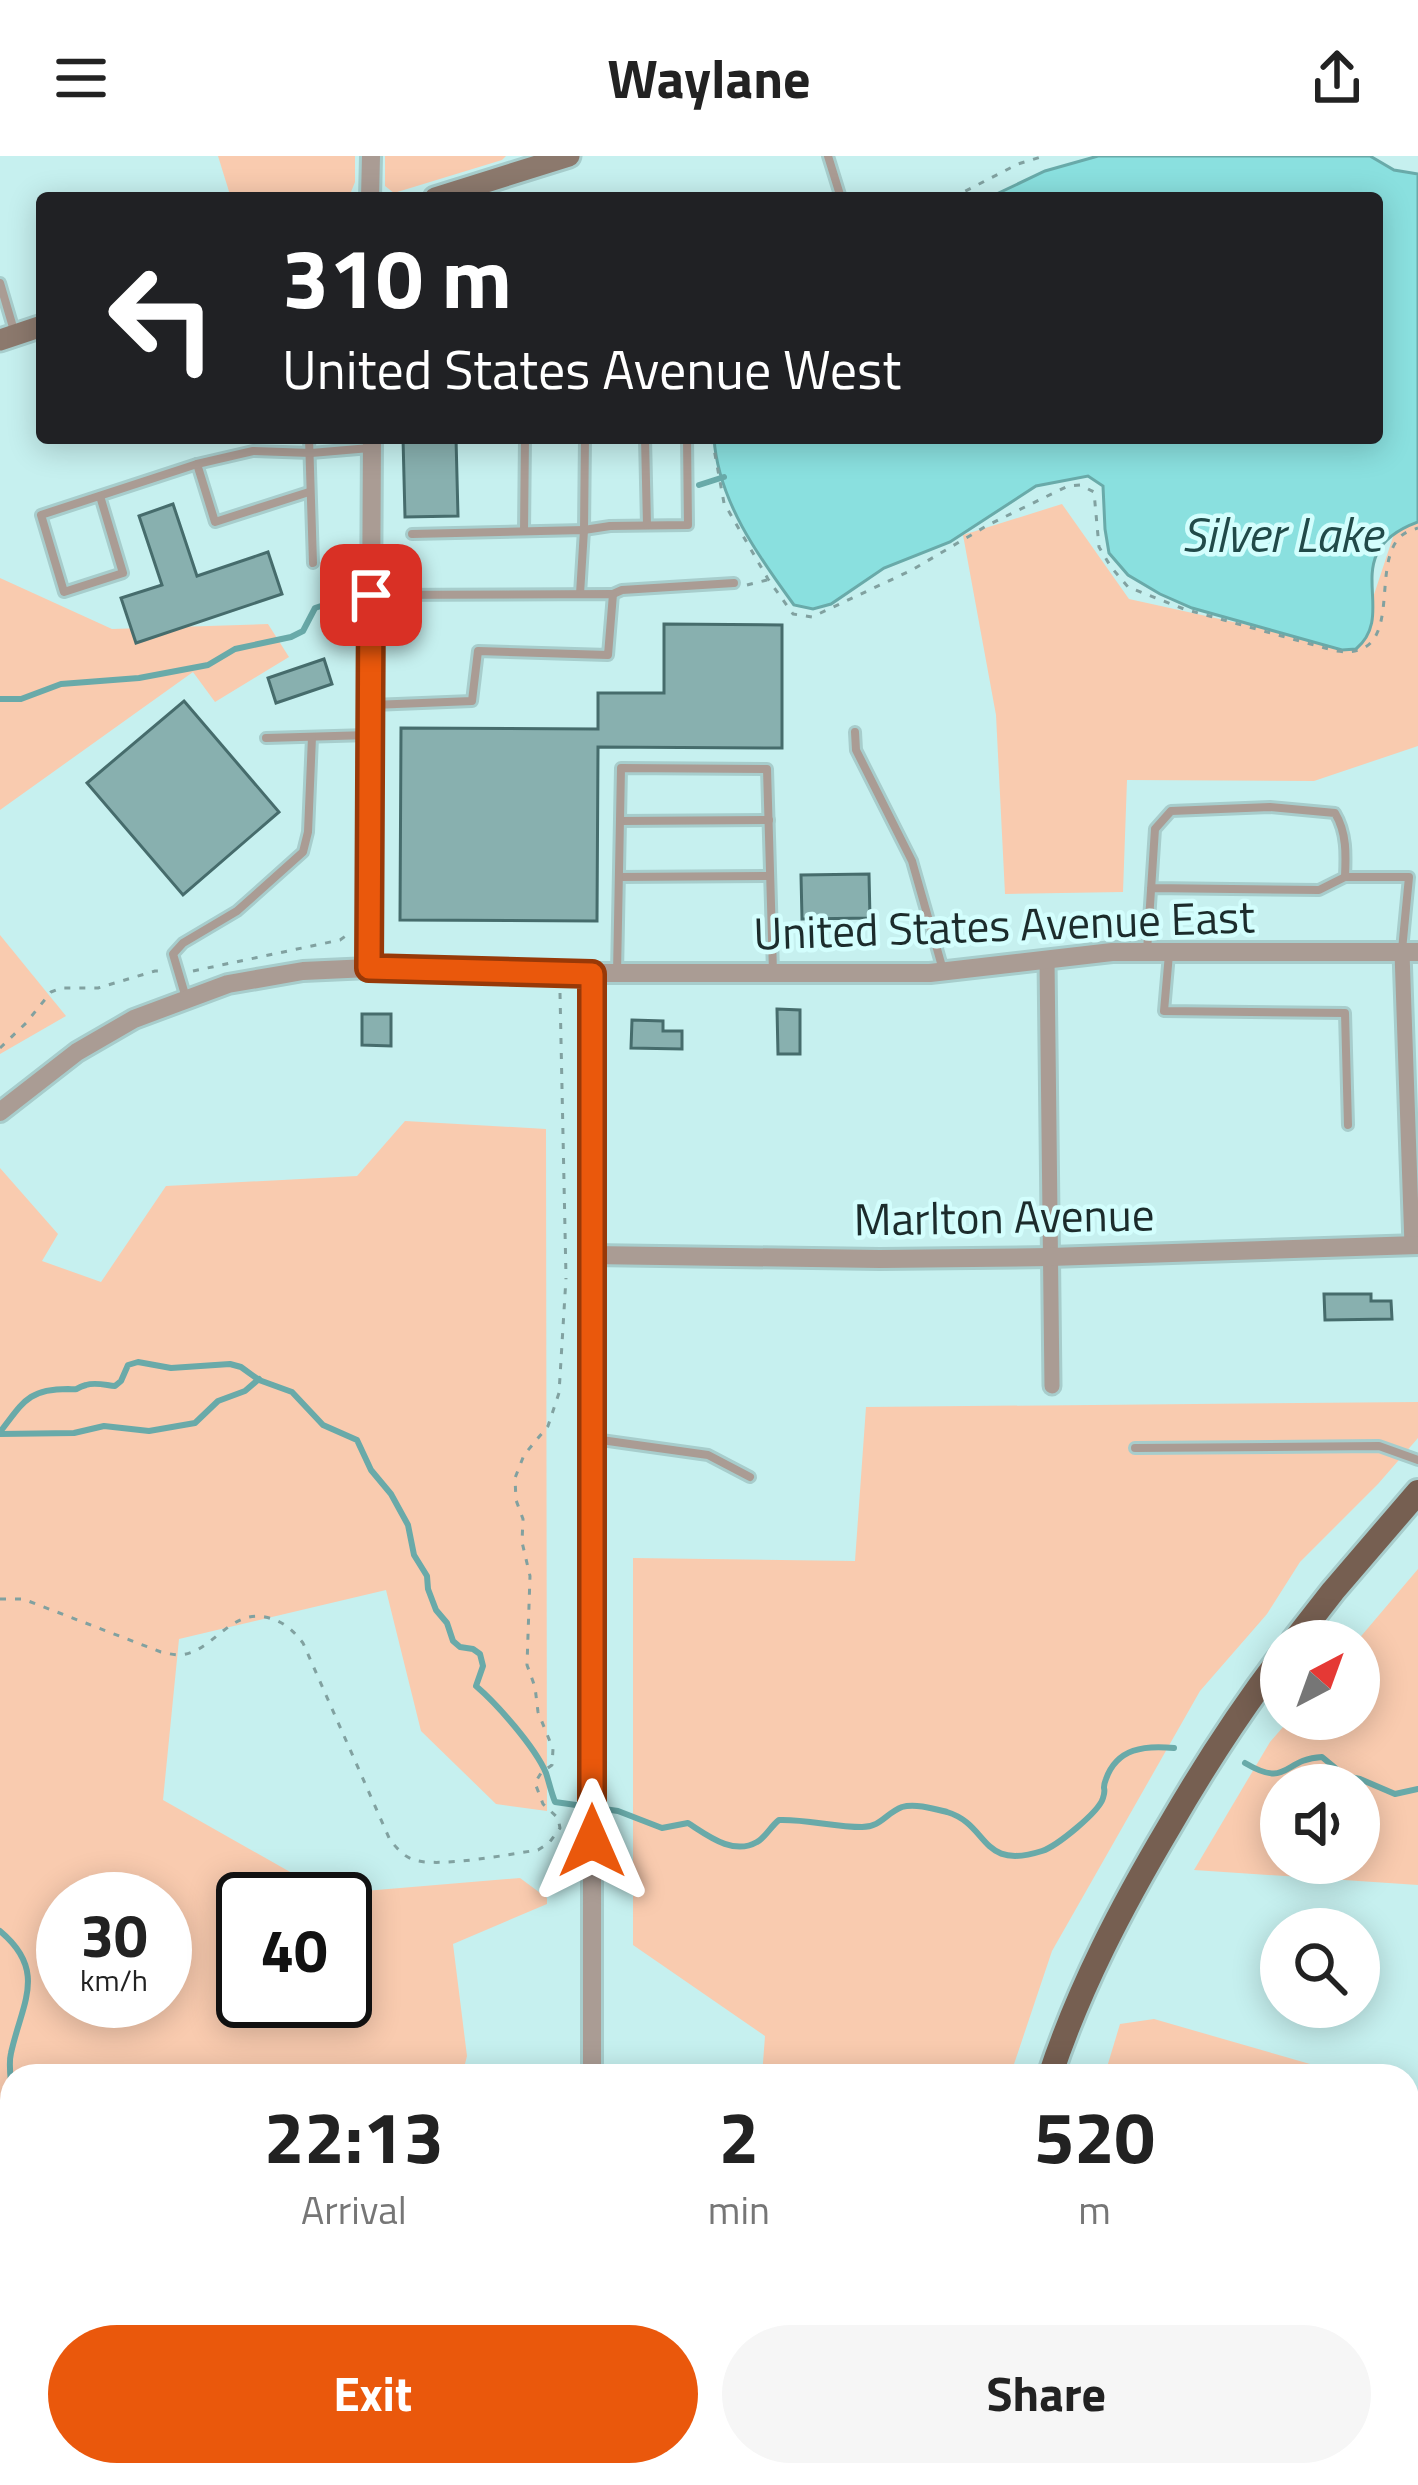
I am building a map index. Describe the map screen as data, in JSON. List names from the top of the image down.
{
  "streets": {
    "street": ["United States Avenue East", "Marlton Avenue"]
  },
  "water": ["Silver Lake"],
  "north": "top right",
  "page": {
    "header": "Waylane",
    "turn": ["310 m", "United States Avenue West"],
    "speed": "30 km/h",
    "limit": "40",
    "eta": [
      "22:13",
      "Arrival",
      "2",
      "min",
      "520",
      "m"
    ],
    "buttons": ["Exit", "Share"]
  }
}
